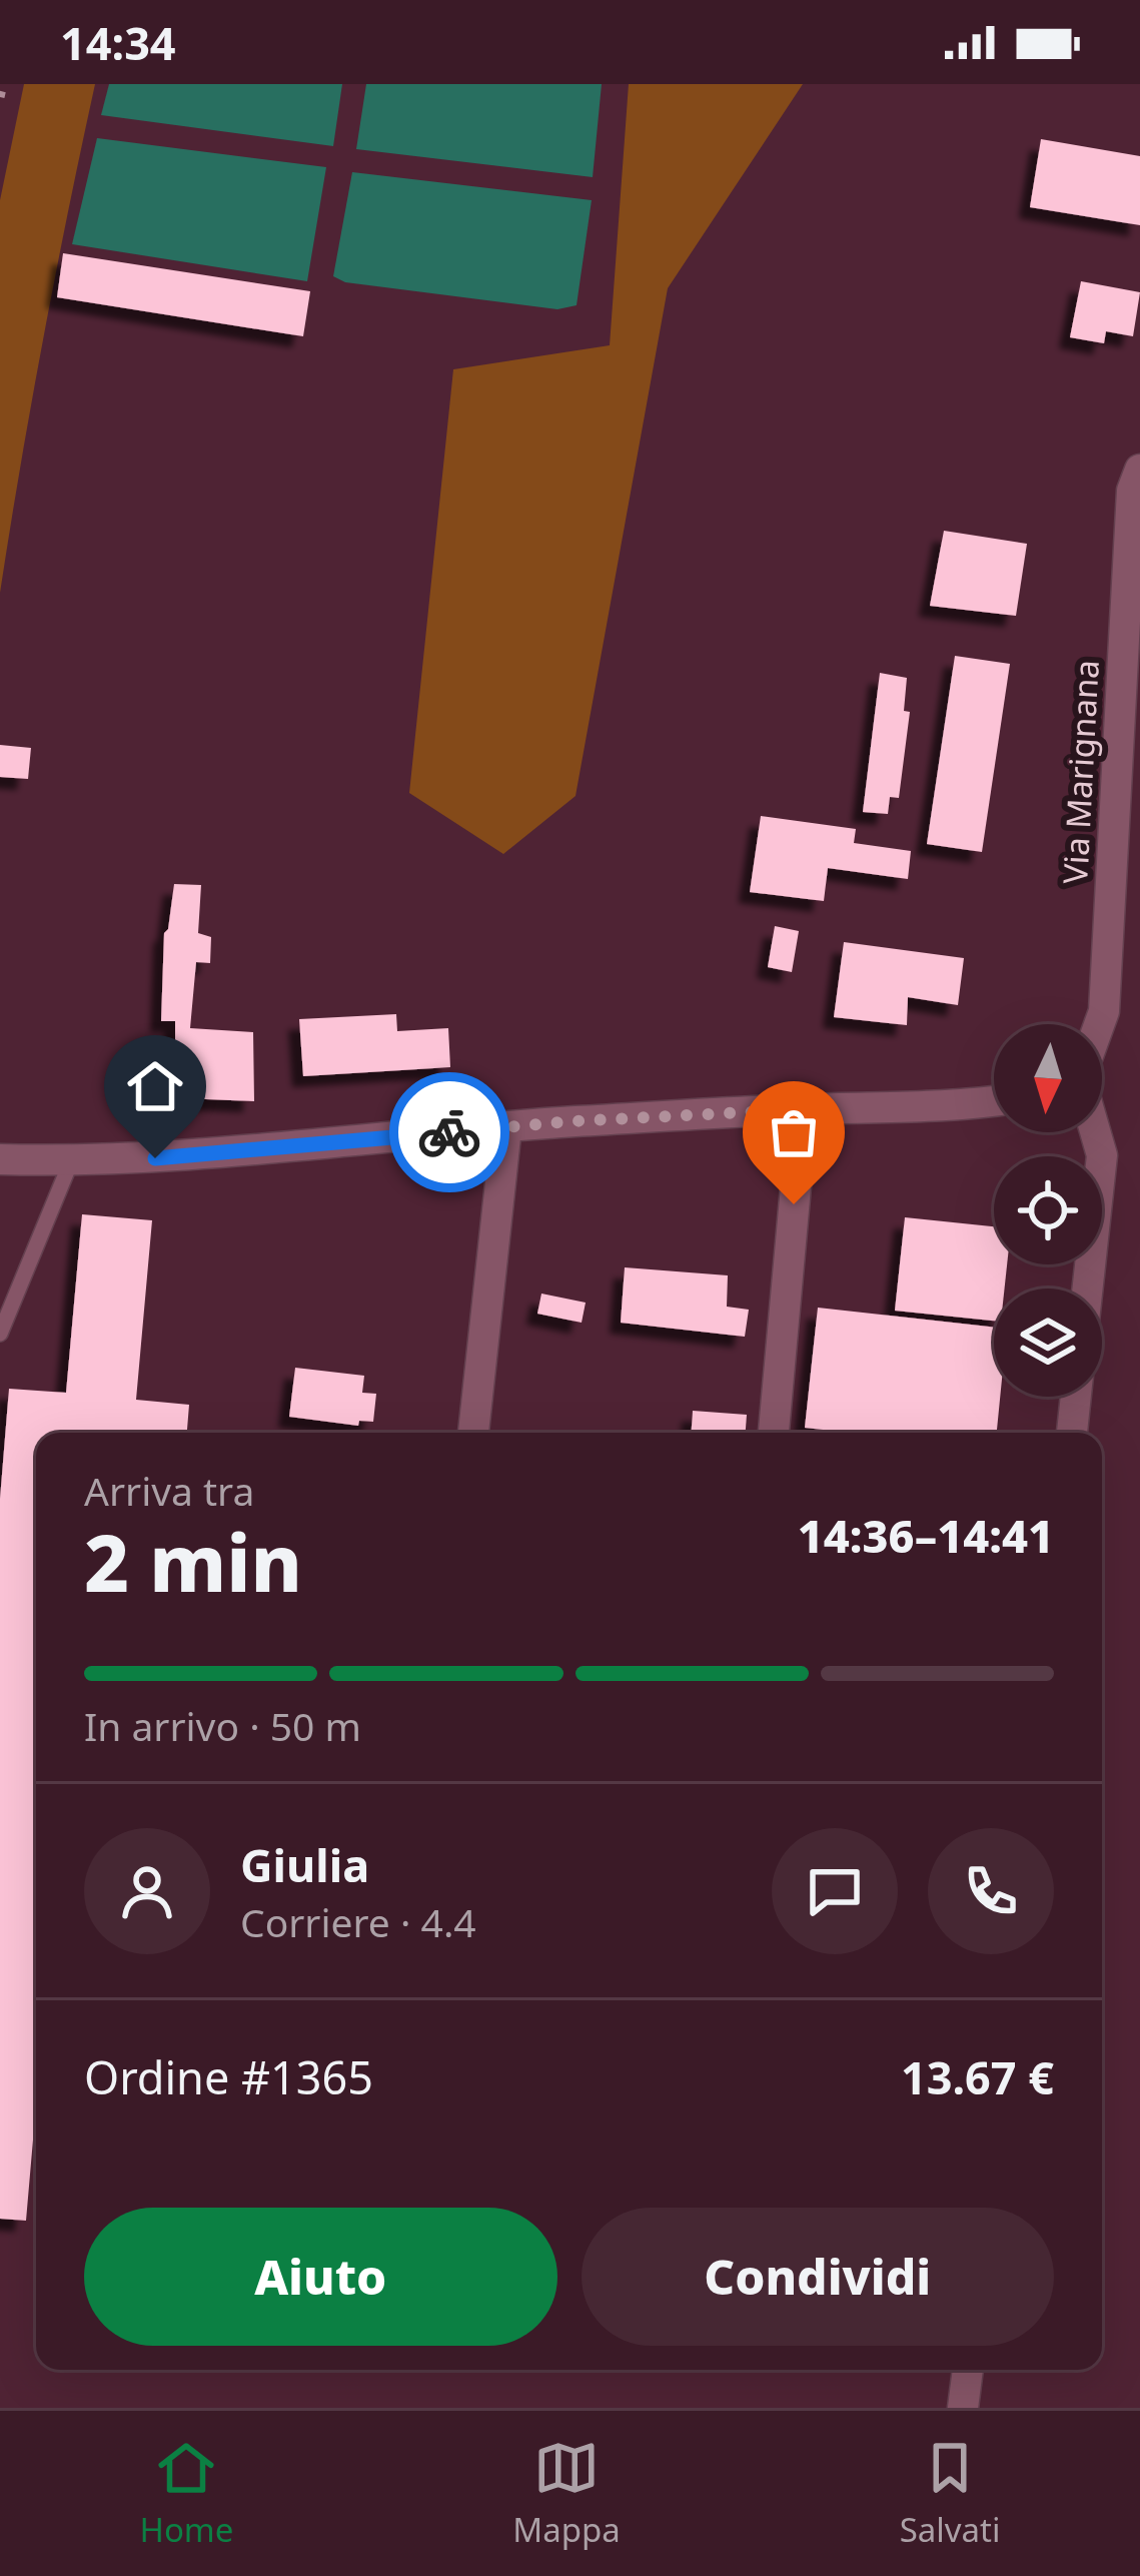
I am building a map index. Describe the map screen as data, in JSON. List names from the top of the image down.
{
  "streets": {
    "street": ["Via Marignana"]
  },
  "north": "bottom",
  "page": {
    "status": "14:34",
    "heading": ["2 min", "Arriva tra", "14:36–14:41"],
    "panel": [
      "Giulia",
      "Corriere · 4.4",
      "Ordine #1365",
      "13.67 €"
    ],
    "bar": "In arrivo · 50 m",
    "buttons": ["Aiuto", "Condividi"],
    "tabs": ["Home", "Mappa", "Salvati"]
  }
}
